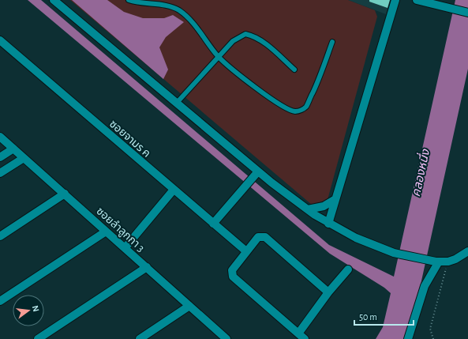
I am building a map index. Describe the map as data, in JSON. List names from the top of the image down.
{
  "streets": {
    "street": ["ซอยจามร ค", "ซอยลำลูกกา 3"]
  },
  "water": ["คลองหนึ่ง"],
  "scale_bar": "50 m",
  "north": "right"
}
